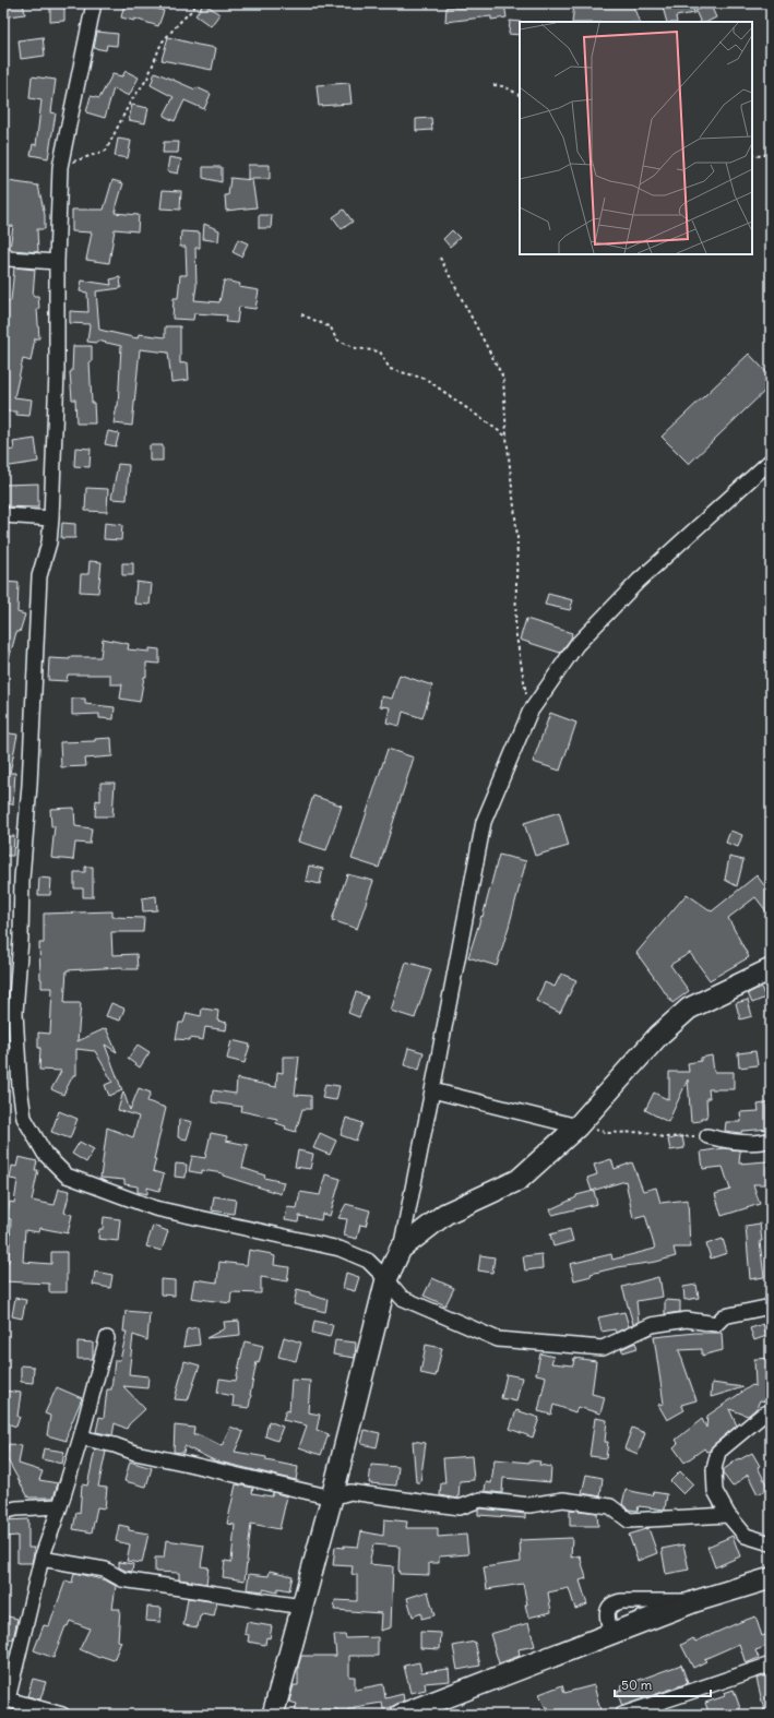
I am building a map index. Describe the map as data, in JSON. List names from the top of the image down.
{
  "scale_bar": "50 m"
}
